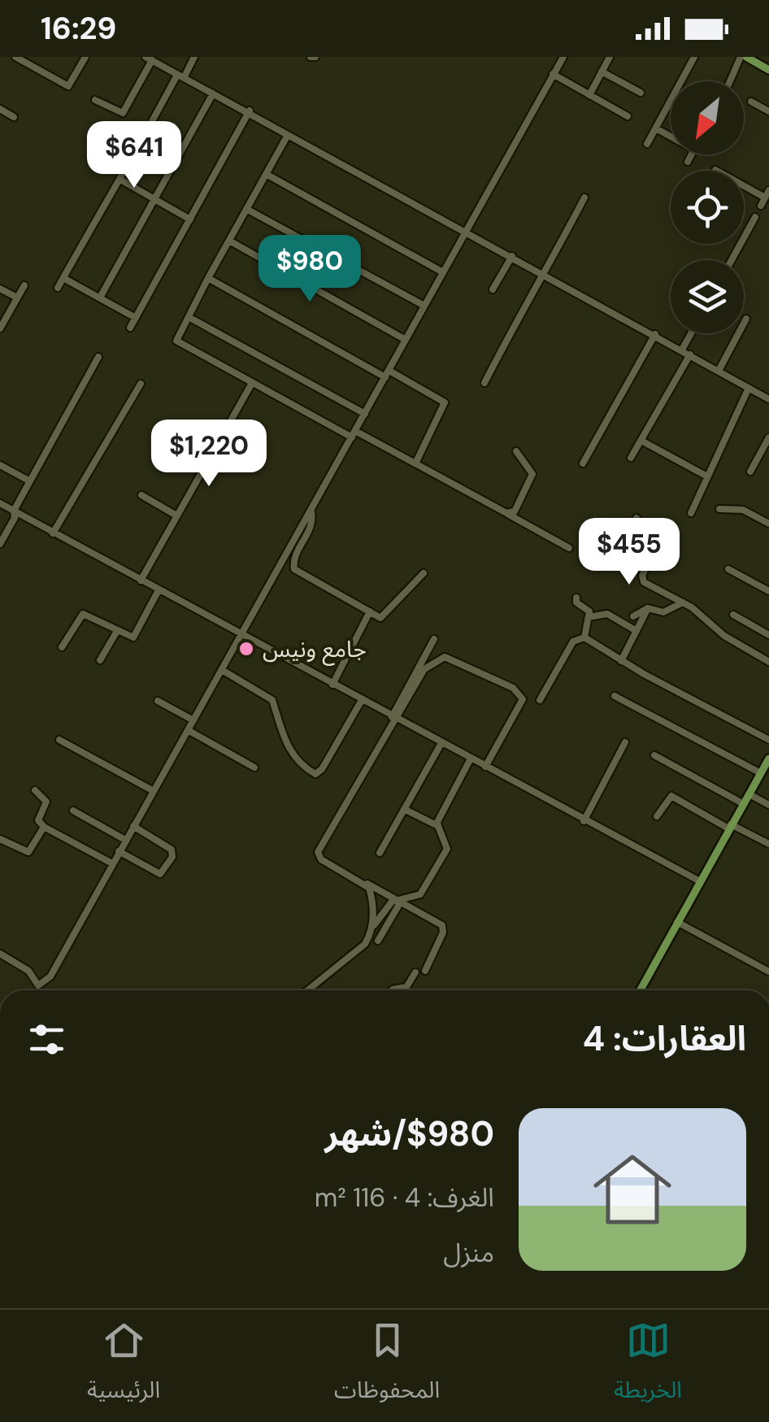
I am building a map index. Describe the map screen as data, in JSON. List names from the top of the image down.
{
  "places": ["جامع ونيس"],
  "north": "bottom left",
  "page": {
    "status": "16:29",
    "price": [
      "$641",
      "$980",
      "$1,220",
      "$455"
    ],
    "heading": "العقارات: 4",
    "list": [
      {
        "name": "$980/شهر",
        "note": "الغرف: 4 · 116 m² · منزل"
      }
    ],
    "tabs": ["الخريطة", "المحفوظات", "الرئيسية"]
  }
}
